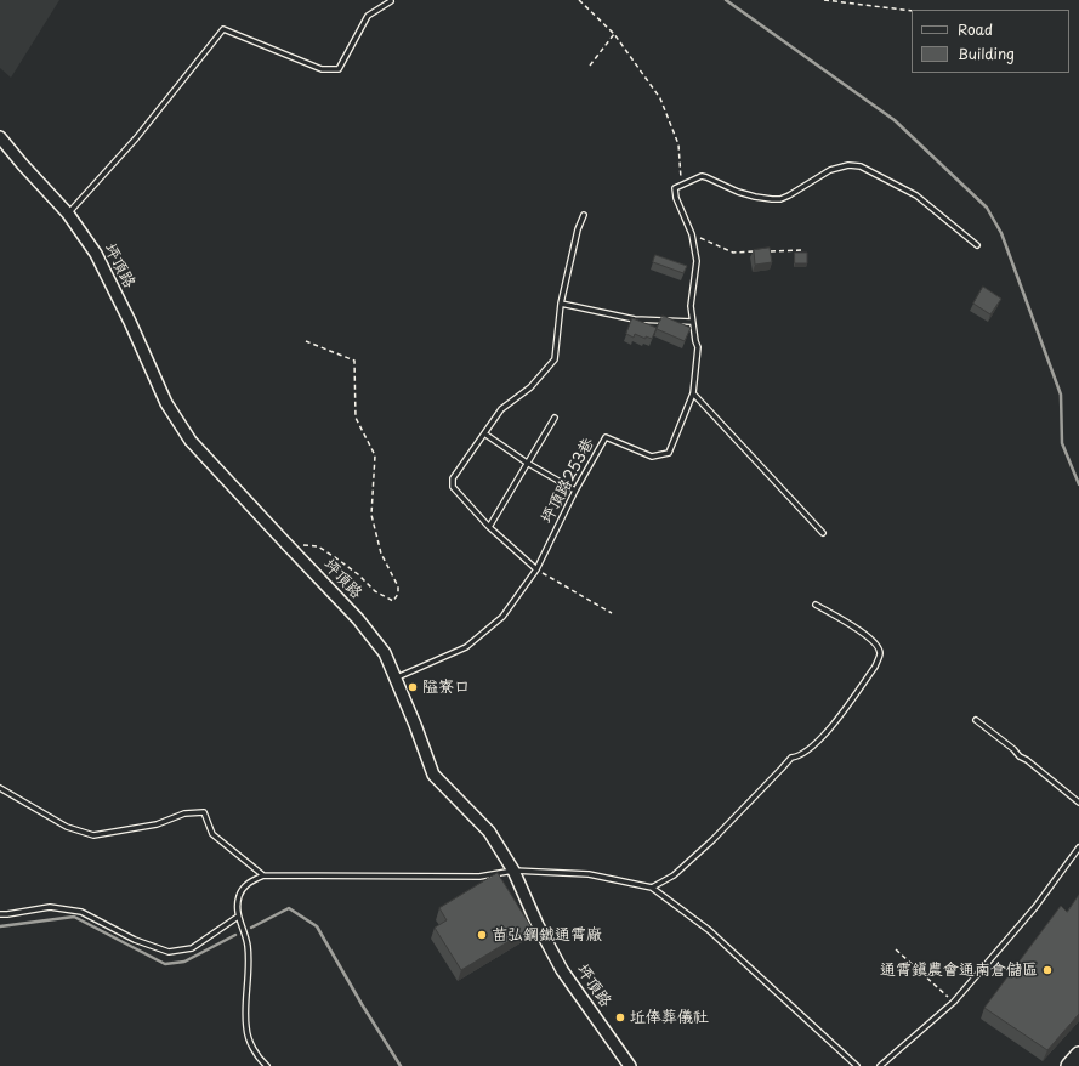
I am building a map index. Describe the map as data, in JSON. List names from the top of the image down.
{
  "streets": {
    "street": ["坪頂路"],
    "lane": ["坪頂路253巷"]
  },
  "crossings": [
    ["坪頂路", "坪頂路253巷"]
  ],
  "places": [
    "隘寮口",
    "苗弘鋼鐵通霄廠",
    "通霄鎮農會通南倉儲區",
    "坵俸葬儀社"
  ],
  "legend": ["Road", "Building"]
}
